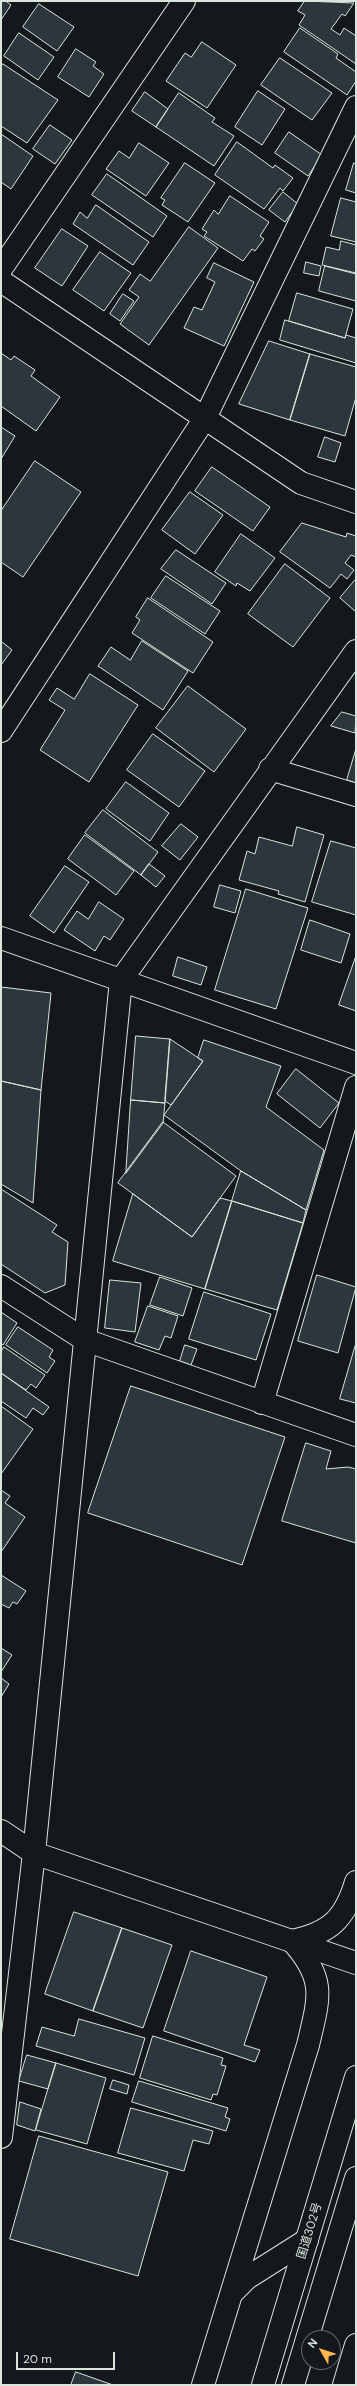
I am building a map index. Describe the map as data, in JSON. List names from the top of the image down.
{
  "streets": {
    "main road": ["国道302号"]
  },
  "scale_bar": "20 m",
  "north": "top left"
}
